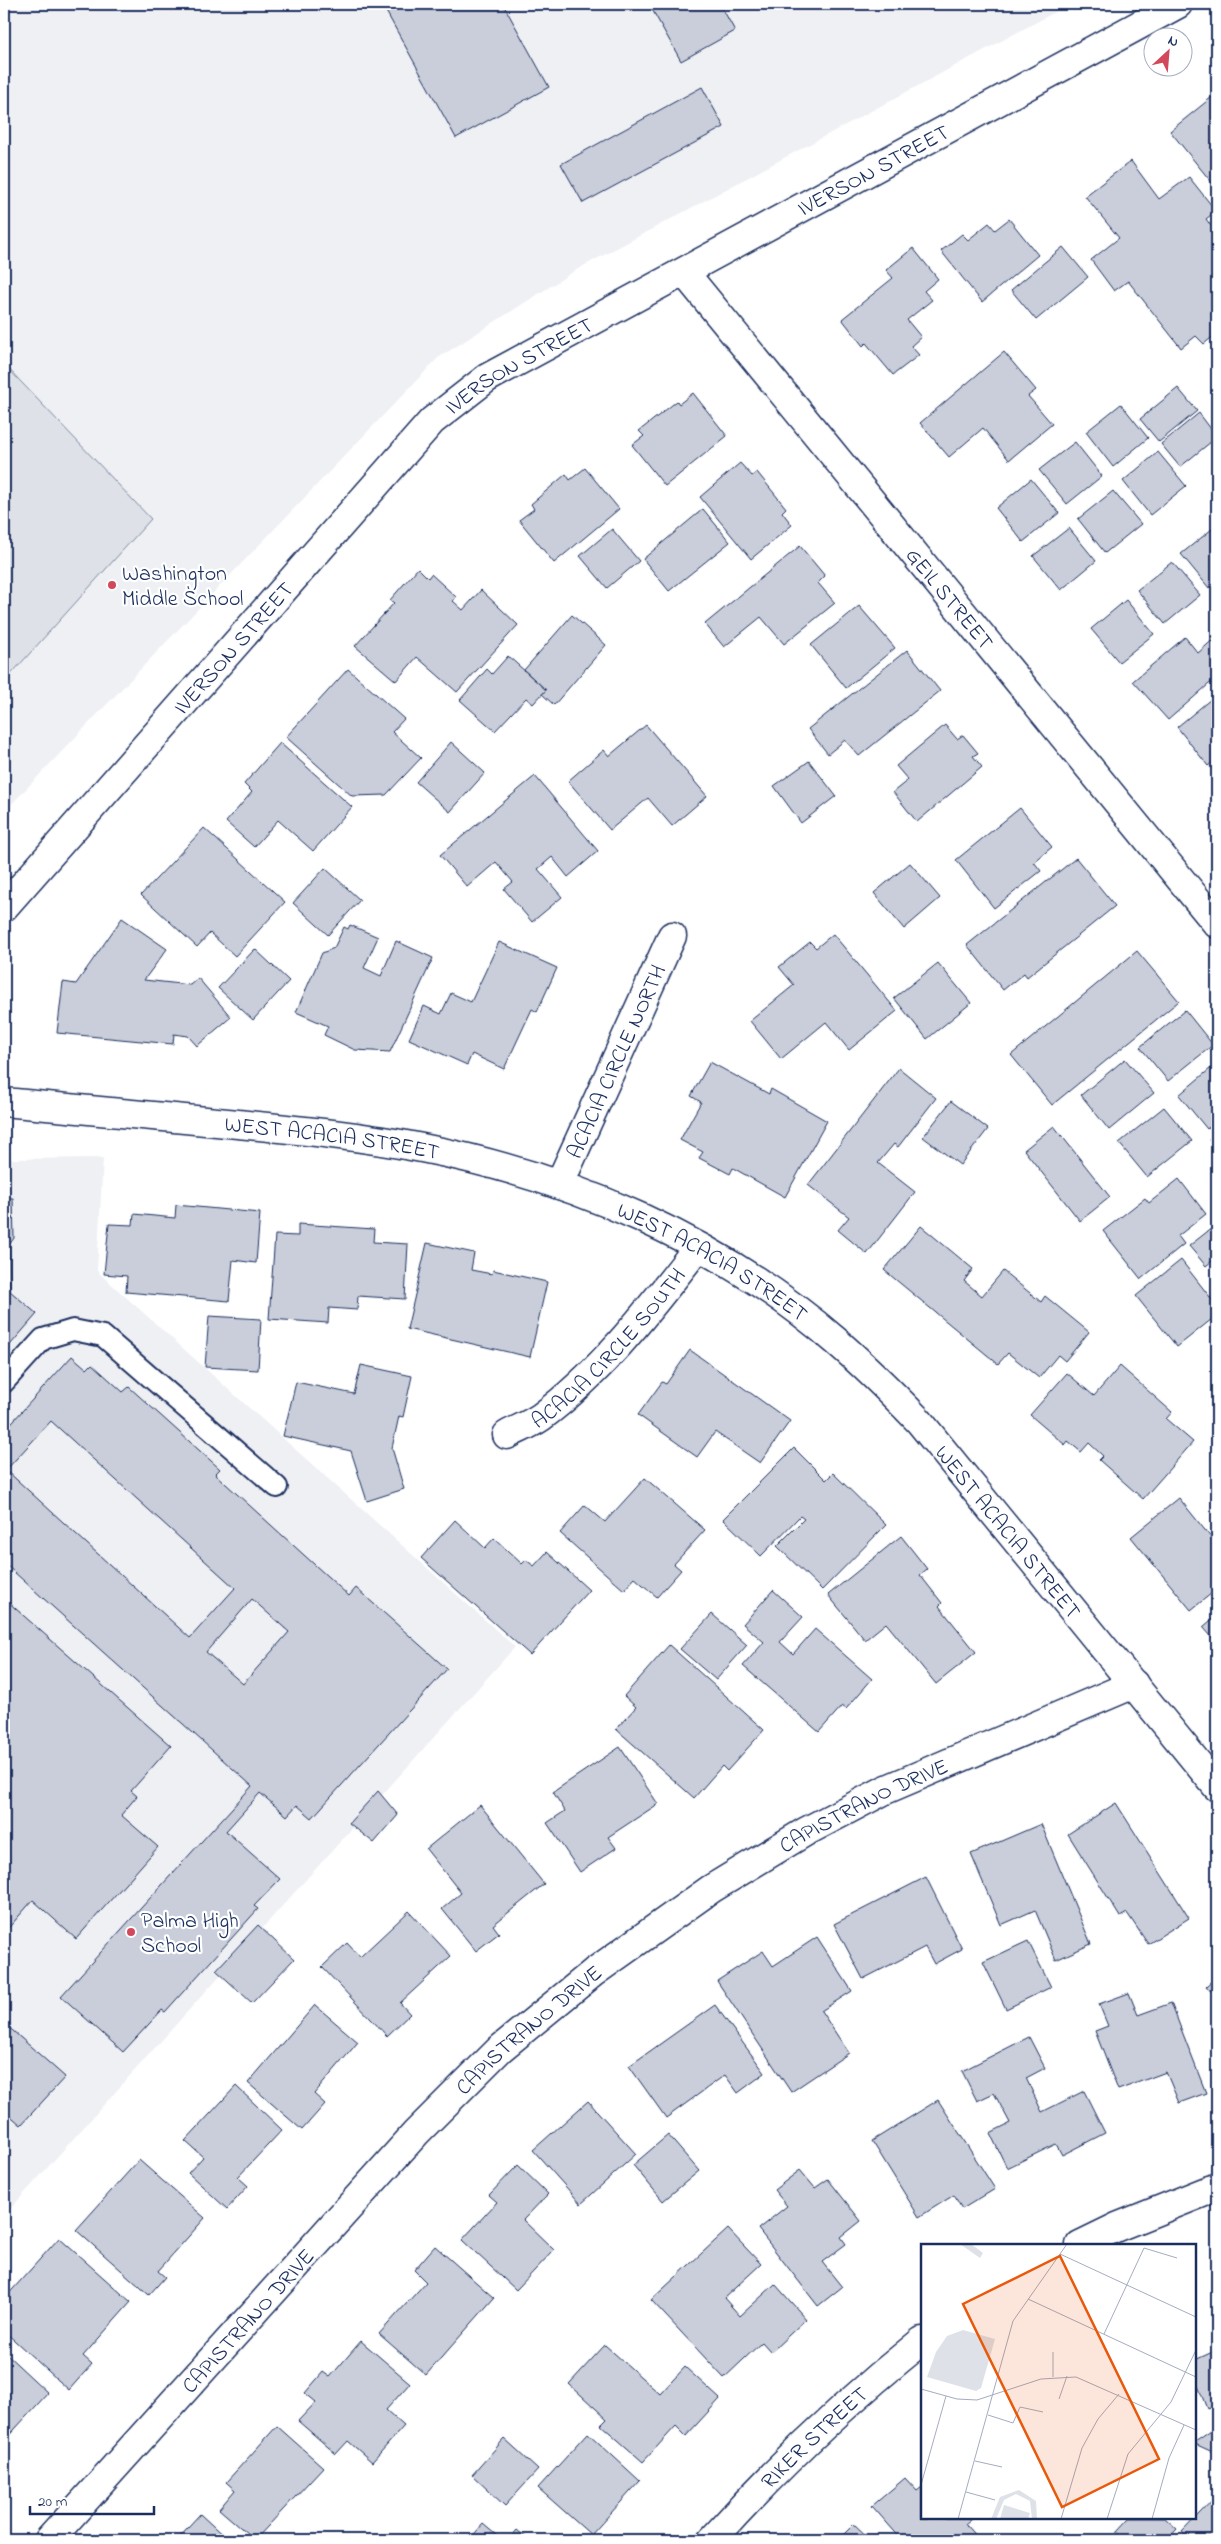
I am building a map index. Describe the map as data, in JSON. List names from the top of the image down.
{
  "streets": {
    "street": [
      "IVERSON STREET",
      "GEIL STREET",
      "ACACIA CIRCLE NORTH",
      "WEST ACACIA STREET",
      "ACACIA CIRCLE SOUTH",
      "CAPISTRANO DRIVE",
      "RIKER STREET"
    ]
  },
  "crossings": [
    ["IVERSON STREET", "GEIL STREET"],
    ["ACACIA CIRCLE NORTH", "WEST ACACIA STREET"],
    ["WEST ACACIA STREET", "ACACIA CIRCLE SOUTH"],
    ["WEST ACACIA STREET", "CAPISTRANO DRIVE"]
  ],
  "places": ["Washington Middle School", "Palma High School"],
  "scale_bar": "20 m",
  "north": "top right"
}
